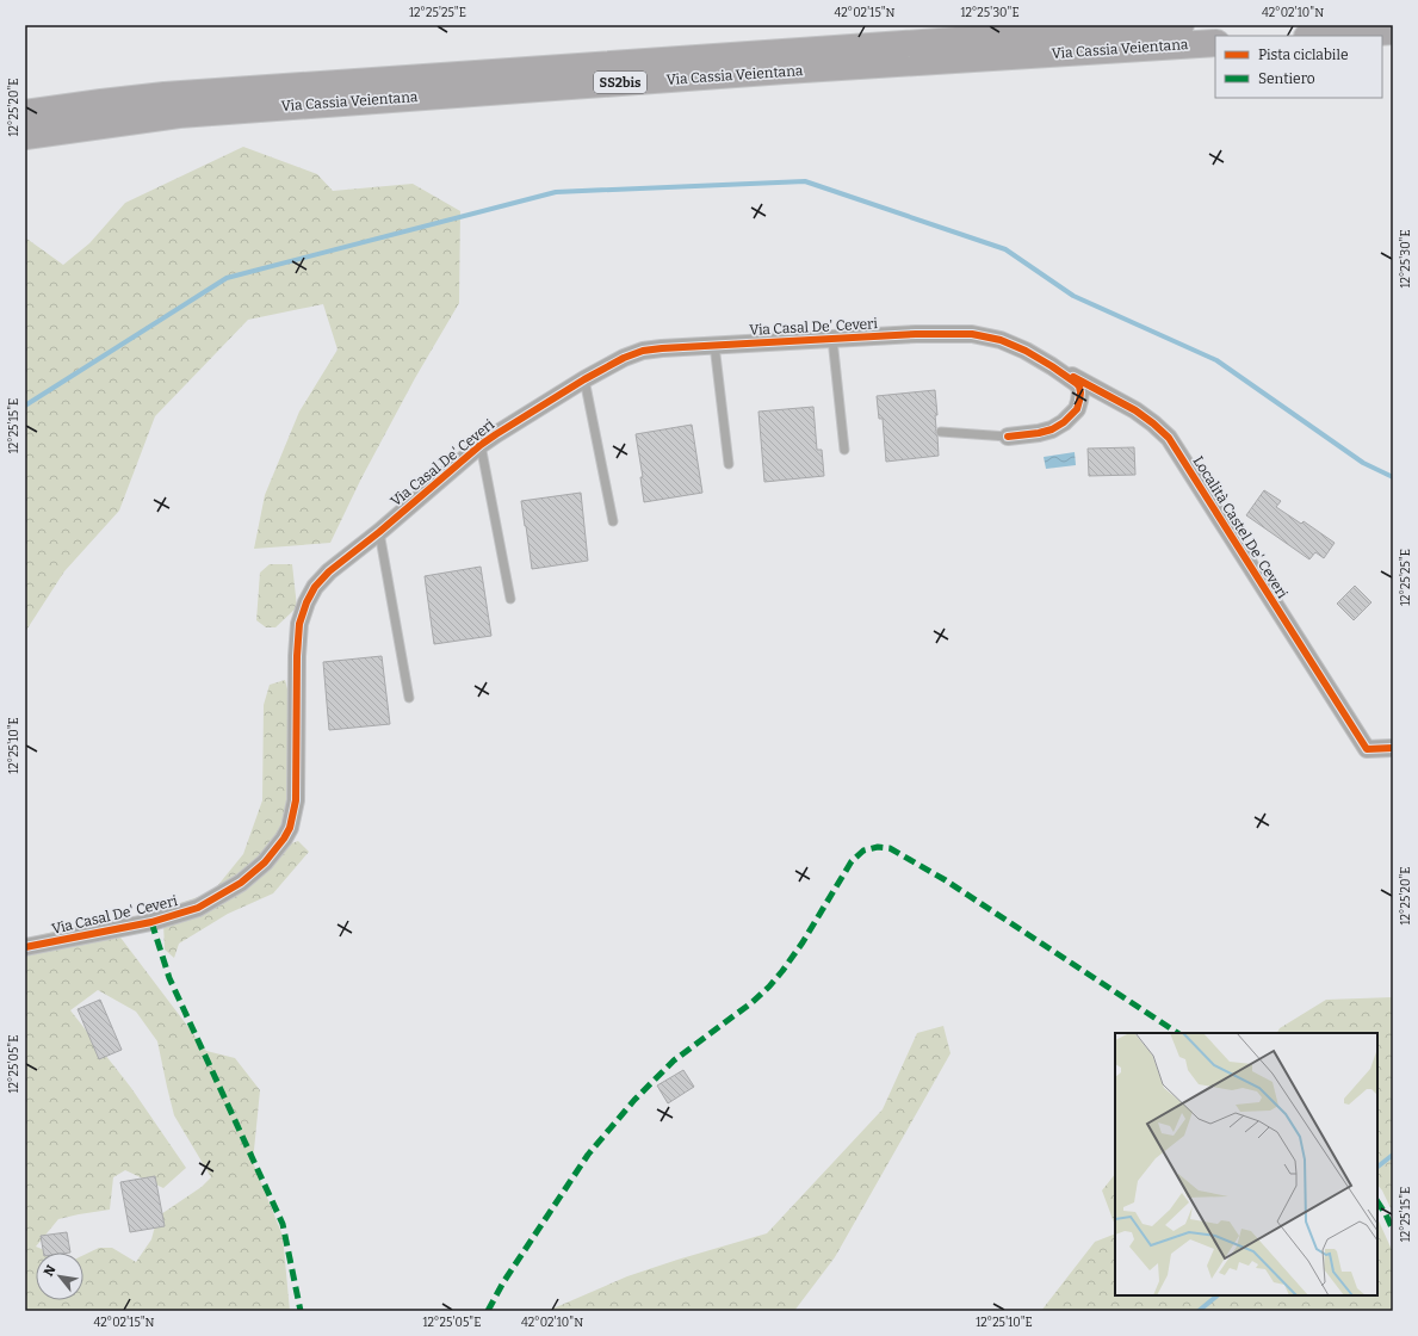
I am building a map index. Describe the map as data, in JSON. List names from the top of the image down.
{
  "streets": {
    "highway": ["Via Cassia Veientana", "SS2bis"],
    "street": ["Via Casal De' Ceveri", "Località Castel De' Ceveri"]
  },
  "crossings": [
    ["Via Casal De' Ceveri", "Località Castel De' Ceveri"]
  ],
  "legend": ["Pista ciclabile", "Sentiero"],
  "north": "top left",
  "coordinates": [
    "12°25'25\"E",
    "42°02'15\"N",
    "12°25'30\"E",
    "42°02'10\"N",
    "12°25'20\"E",
    "12°25'15\"E",
    "12°25'10\"E",
    "12°25'05\"E"
  ]
}
